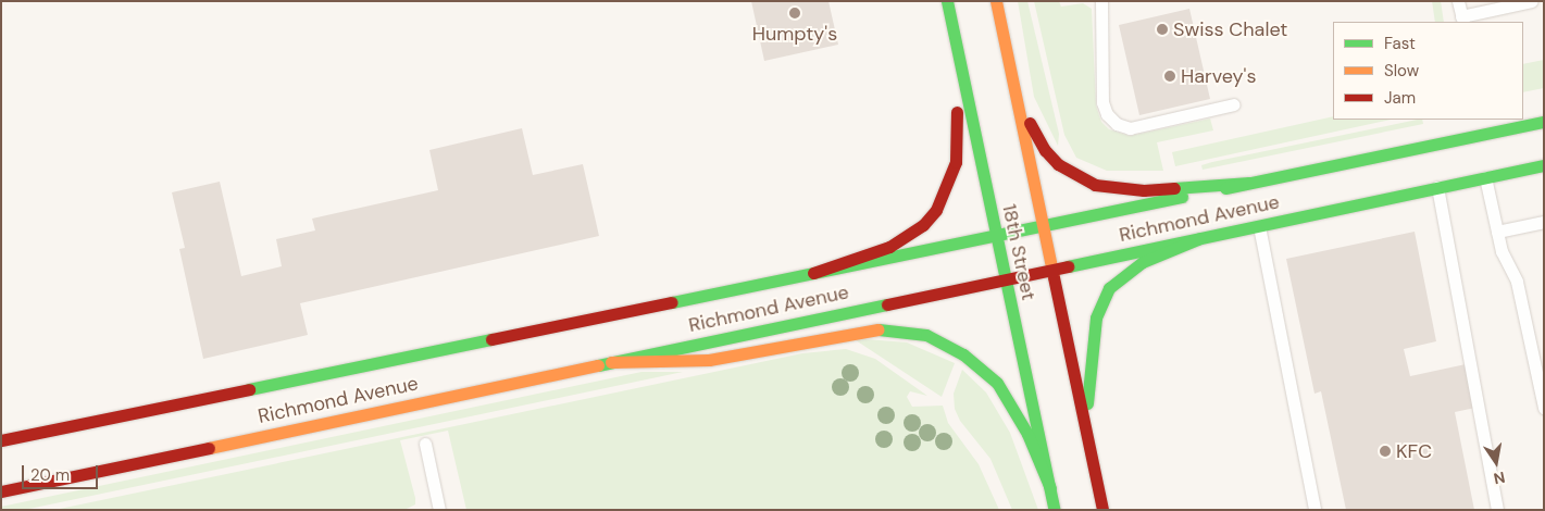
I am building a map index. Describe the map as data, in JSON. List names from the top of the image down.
{
  "streets": {
    "main road": ["Richmond Avenue", "18th Street"]
  },
  "crossings": [
    ["Richmond Avenue", "18th Street"]
  ],
  "places": [
    "Humpty's",
    "Swiss Chalet",
    "Harvey's",
    "KFC"
  ],
  "legend": ["Fast", "Slow", "Jam"],
  "scale_bar": "20 m",
  "north": "bottom"
}
